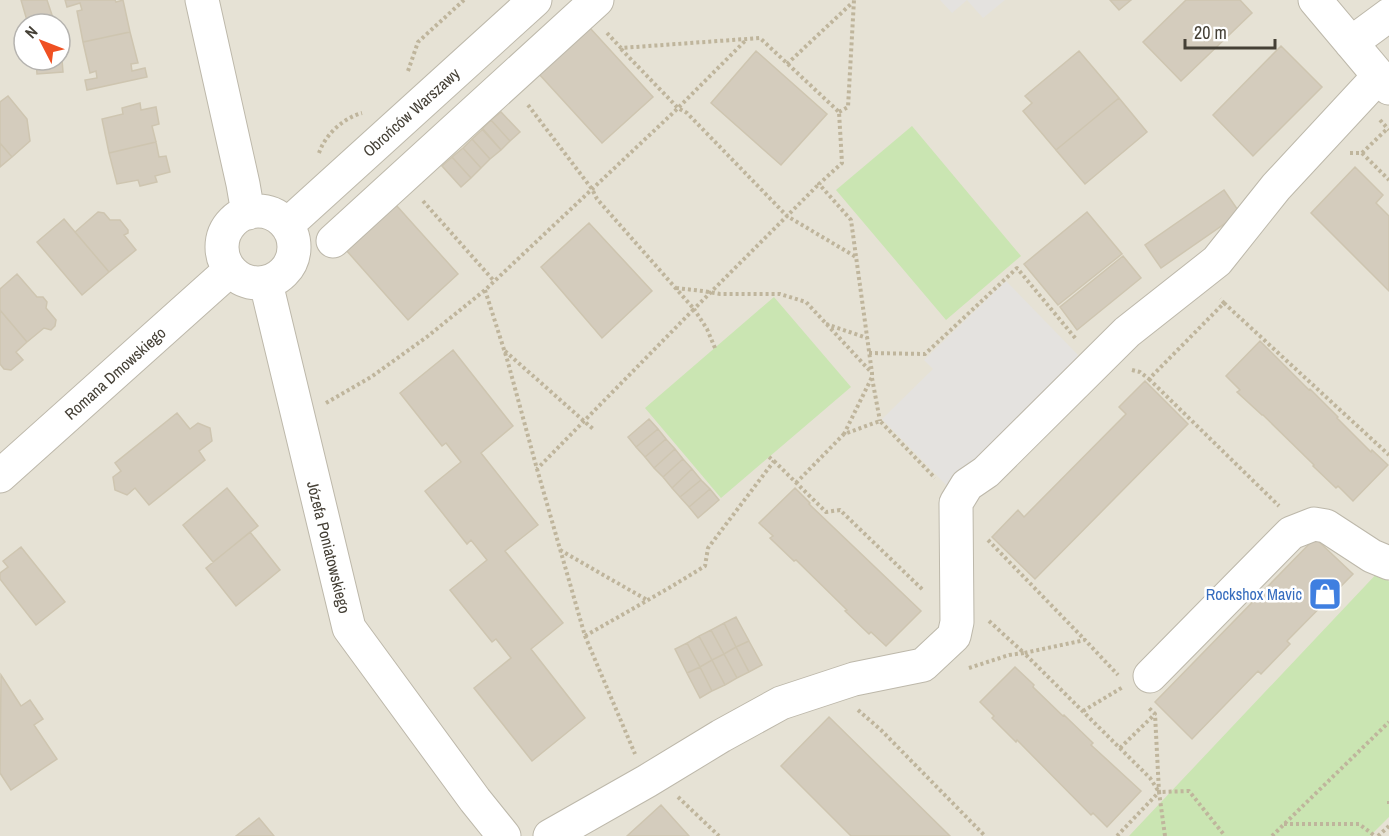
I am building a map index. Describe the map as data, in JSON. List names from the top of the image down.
{
  "streets": {
    "street": ["Obrońców Warszawy", "Romana Dmowskiego", "Józefa Poniatowskiego"]
  },
  "crossings": [
    ["Obrońców Warszawy", "Romana Dmowskiego"],
    ["Obrońców Warszawy", "Józefa Poniatowskiego"],
    ["Romana Dmowskiego", "Józefa Poniatowskiego"]
  ],
  "places": {
    "shop": ["Rockshox Mavic"]
  },
  "scale_bar": "20 m",
  "north": "top left"
}
